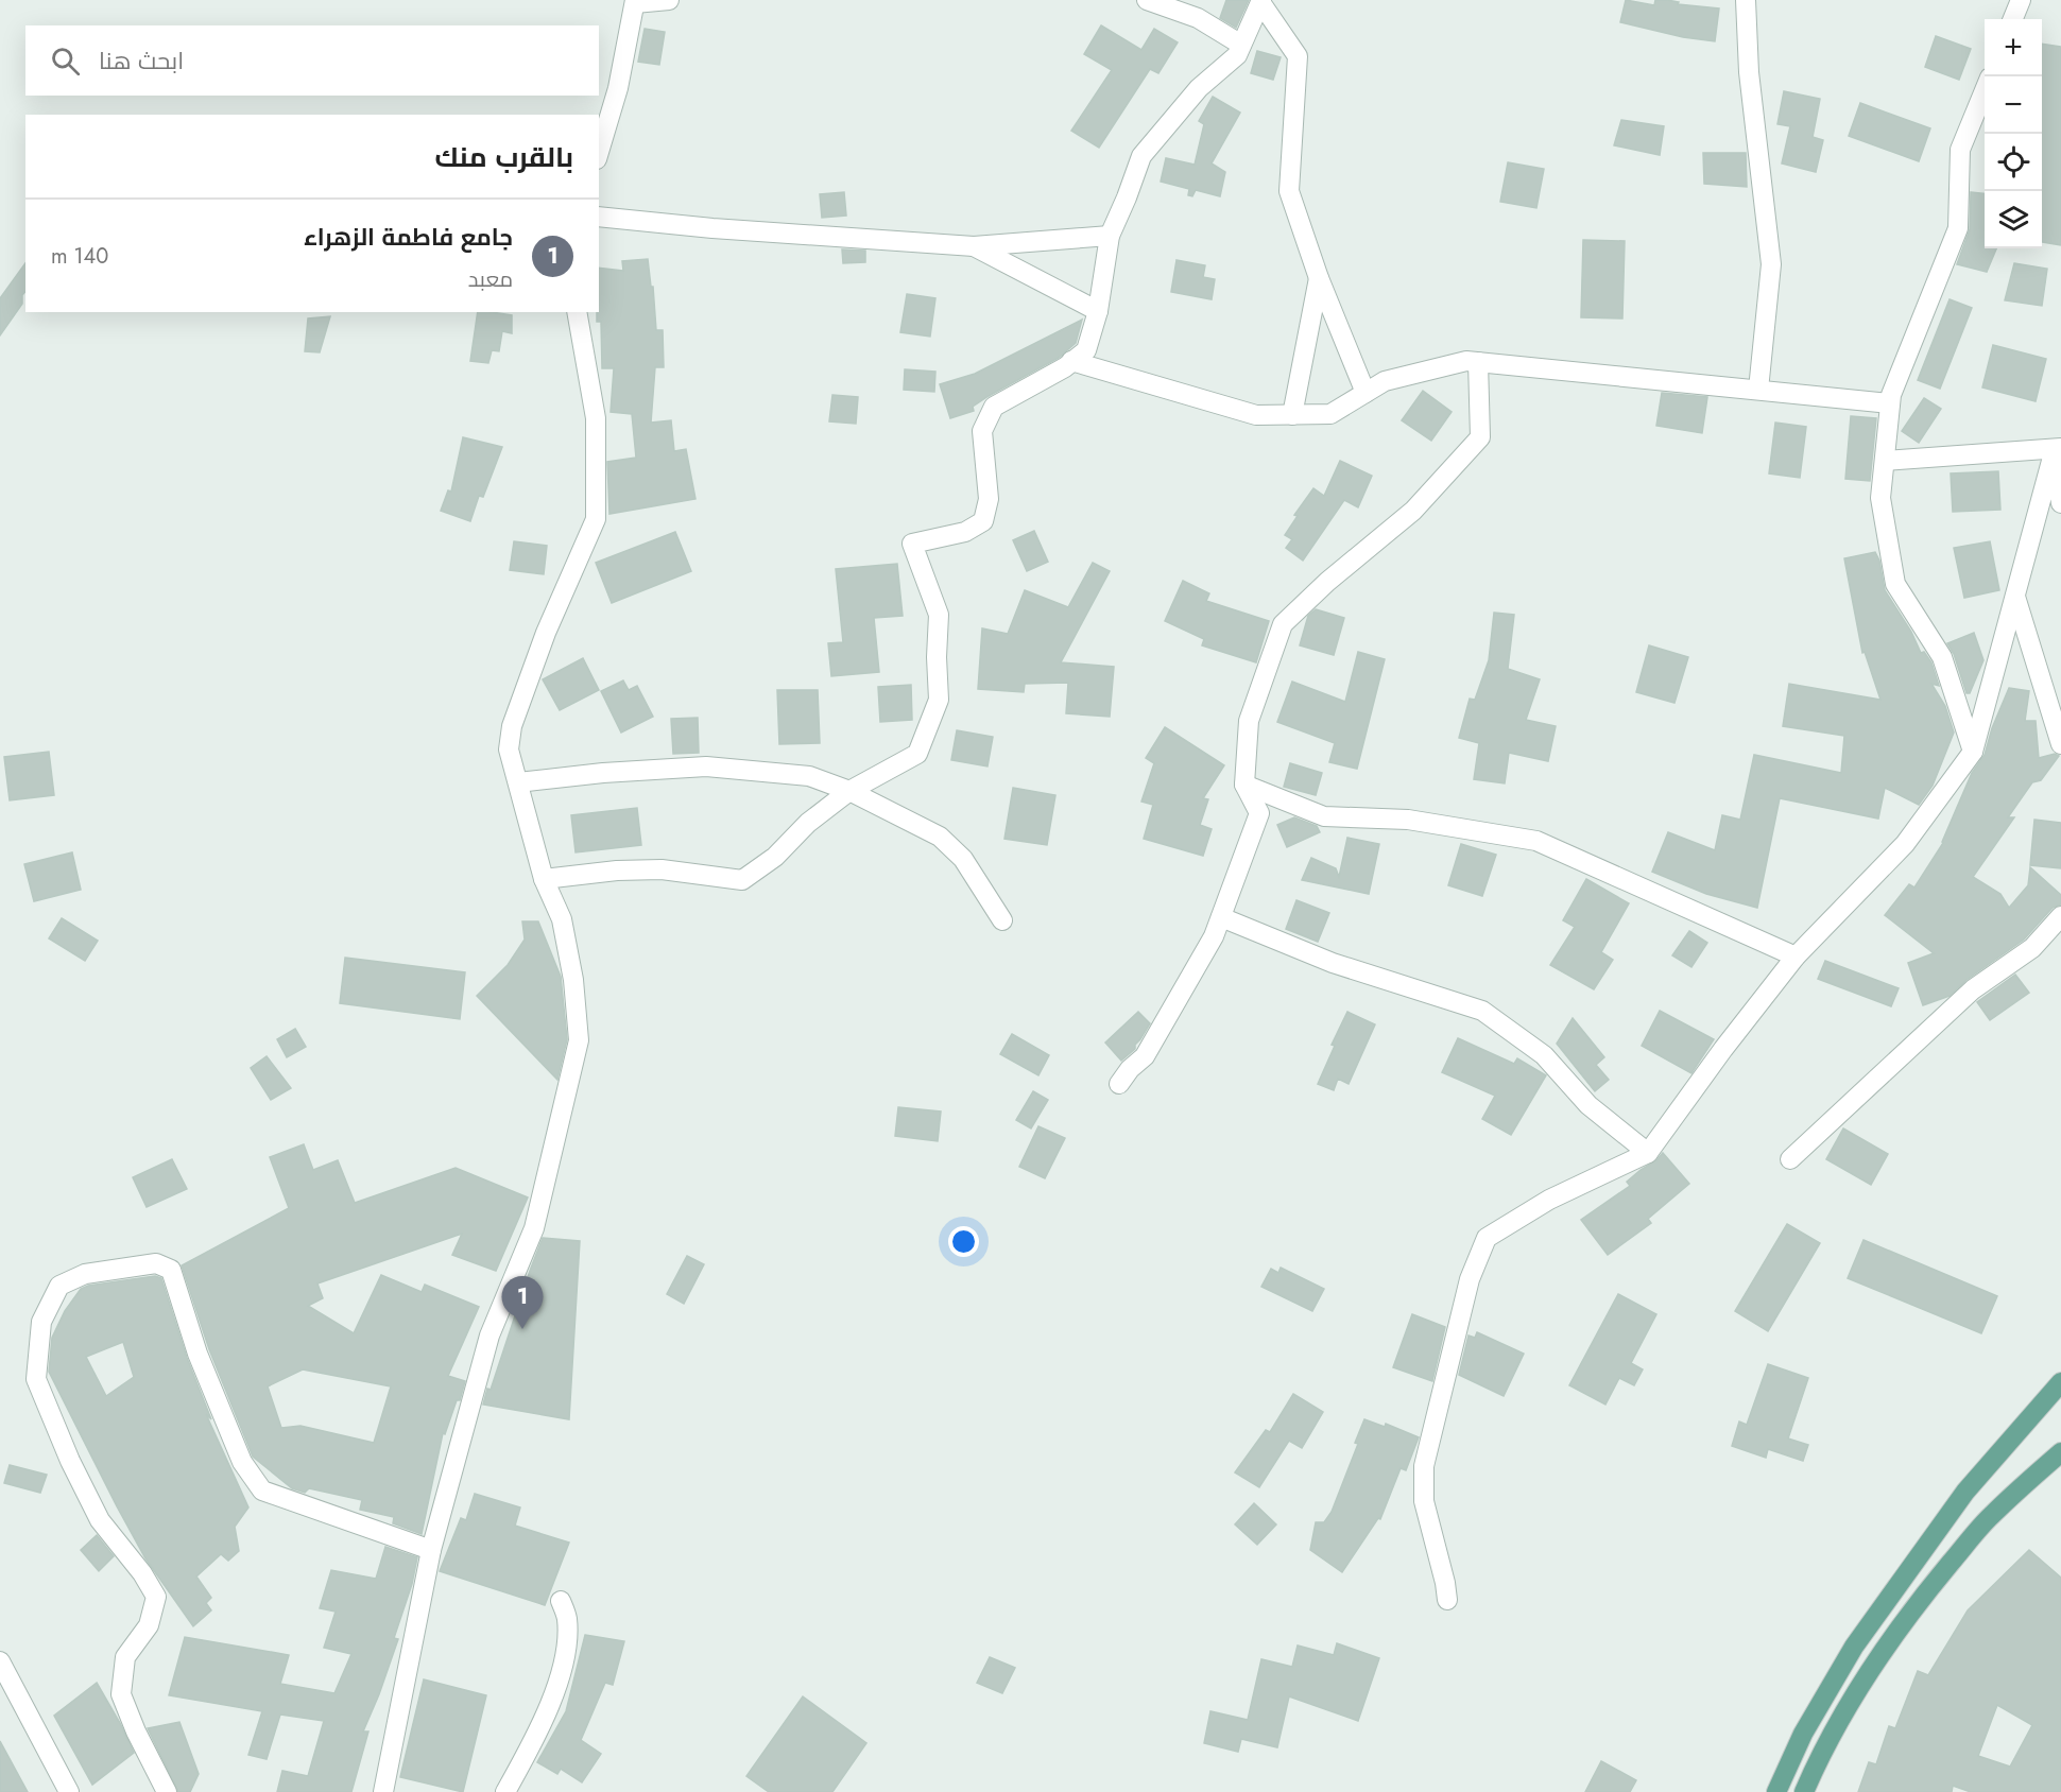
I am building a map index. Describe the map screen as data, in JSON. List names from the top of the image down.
{
  "page": {
    "map_buttons": ["+", "−"],
    "search": "ابحث هنا",
    "heading": "بالقرب منك",
    "list": [
      {
        "mark": "1",
        "name": "جامع فاطمة الزهراء",
        "note": "معبد",
        "value": "140 m"
      }
    ],
    "pins": "1"
  }
}
